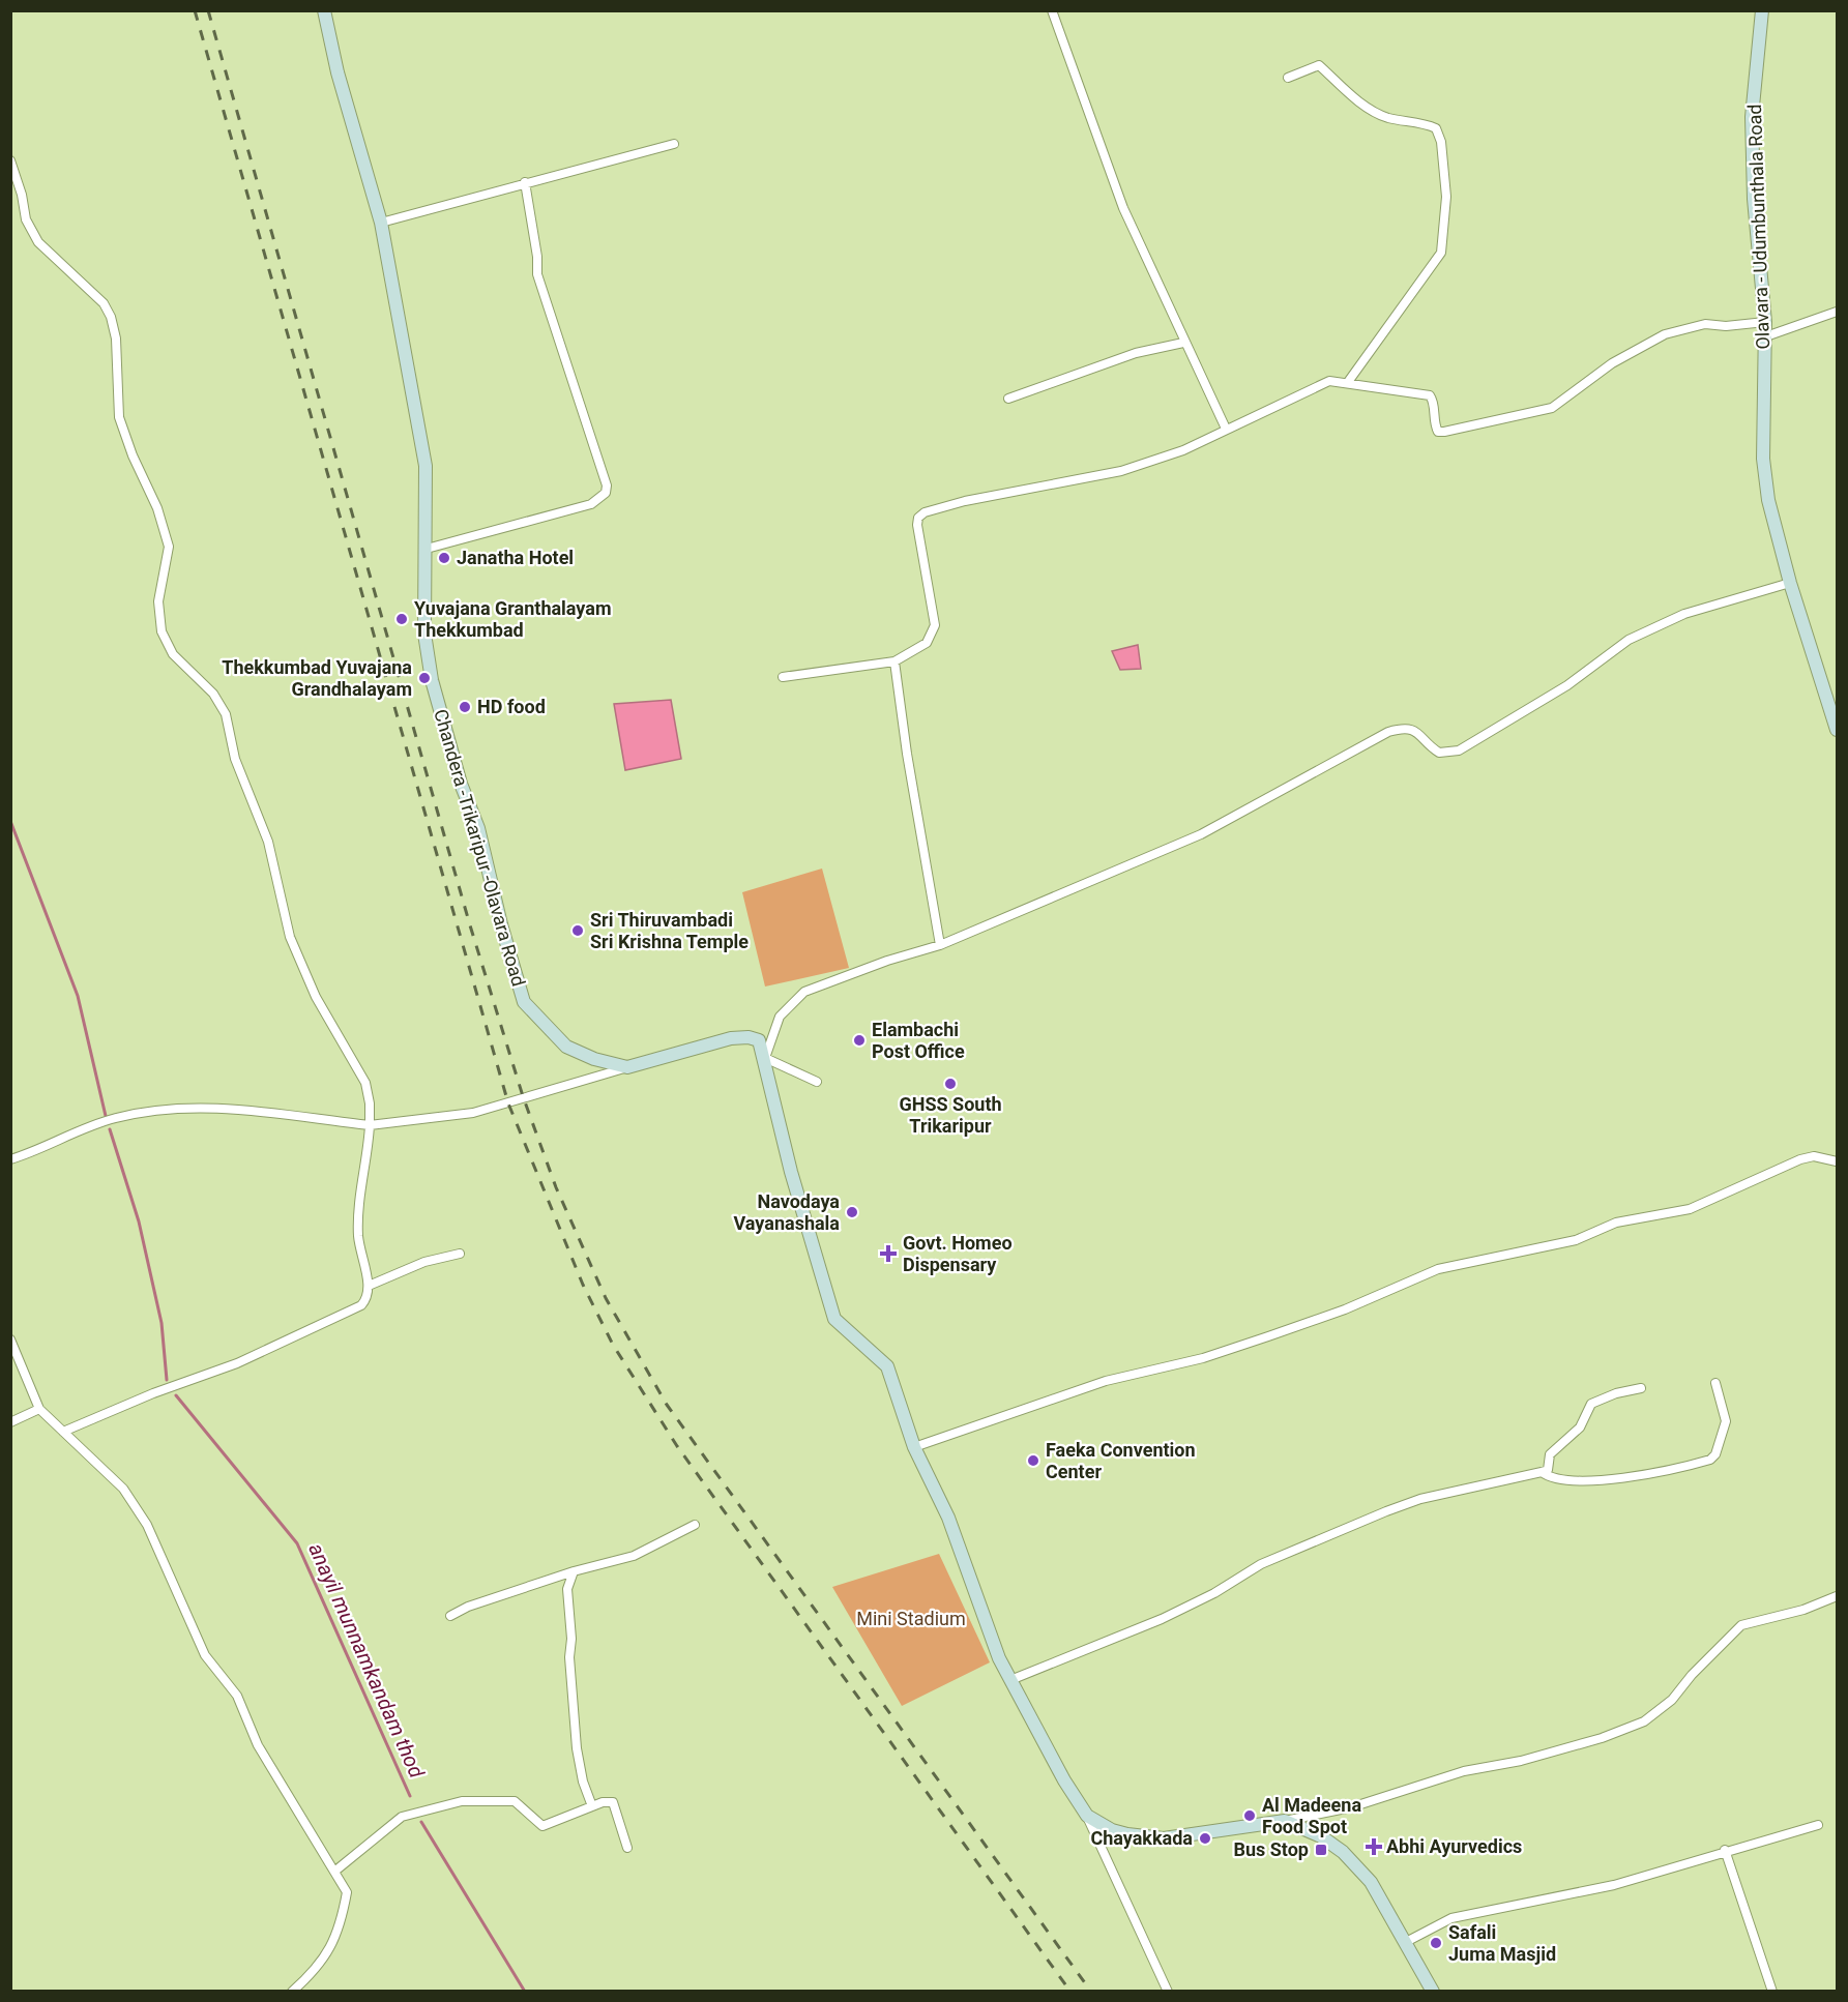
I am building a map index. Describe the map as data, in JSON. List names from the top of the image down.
{
  "streets": {
    "main road": ["Olavara - Udumbunthala Road", "Chandera -Trikaripur -Olavara Road"]
  },
  "water": ["anayil munnamkandam thod"],
  "parks": ["Mini Stadium"],
  "places": {
    "other": [
      "Janatha Hotel",
      "Yuvajana Granthalayam Thekkumbad",
      "Thekkumbad Yuvajana Grandhalayam",
      "HD food",
      "Sri Thiruvambadi Sri Krishna Temple",
      "Elambachi Post Office",
      "GHSS South Trikaripur",
      "Navodaya Vayanashala",
      "Faeka Convention Center",
      "Al Madeena Food Spot",
      "Chayakkada",
      "Safali Juma Masjid"
    ],
    "health": ["Govt. Homeo Dispensary", "Abhi Ayurvedics"],
    "transit": ["Bus Stop"]
  }
}
